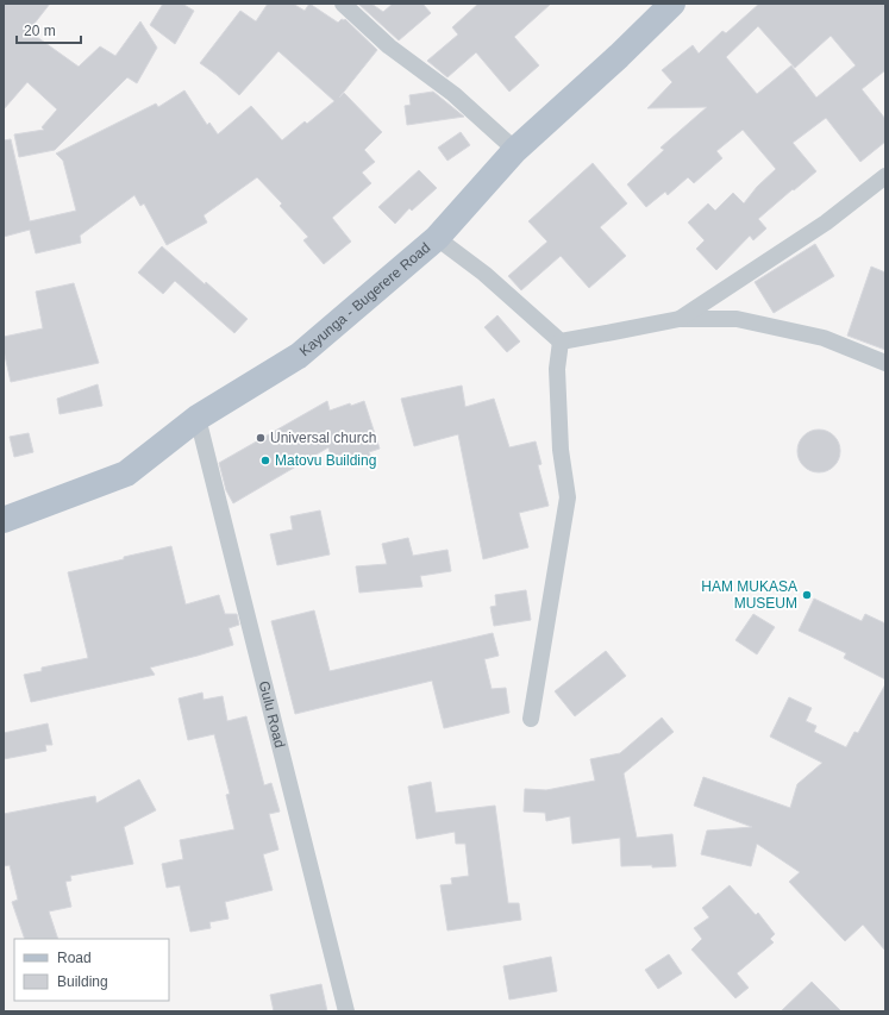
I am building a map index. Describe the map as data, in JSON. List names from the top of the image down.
{
  "streets": {
    "main road": ["Kayunga - Bugerere Road"],
    "street": ["Gulu Road"]
  },
  "crossings": [
    ["Kayunga - Bugerere Road", "Gulu Road"]
  ],
  "places": ["Universal church", "Matovu Building", "HAM MUKASA MUSEUM"],
  "legend": ["Road", "Building"],
  "scale_bar": "20 m"
}
